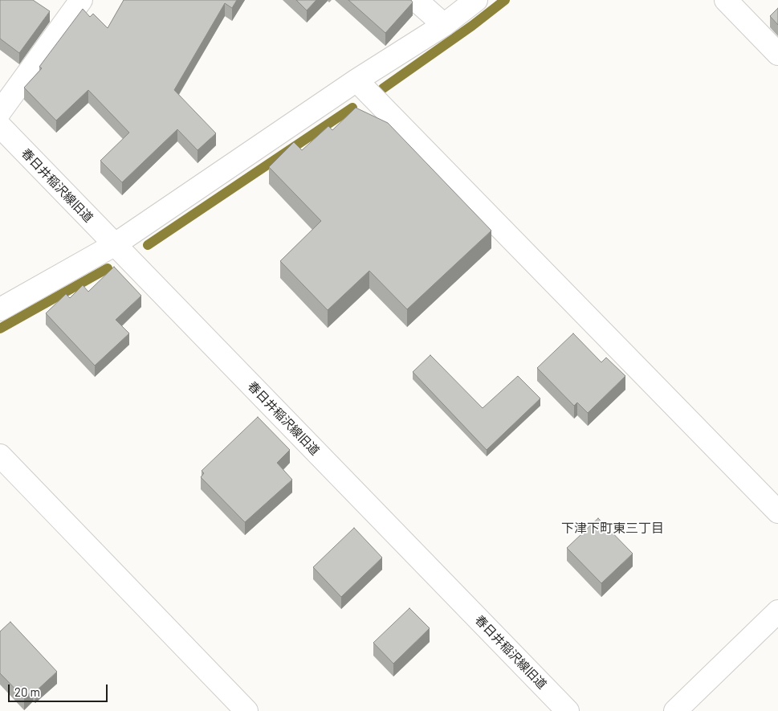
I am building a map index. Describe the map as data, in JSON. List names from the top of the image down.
{
  "streets": {
    "street": ["春日井稲沢線旧道"]
  },
  "districts": ["下津下町東三丁目"],
  "scale_bar": "20 m"
}
